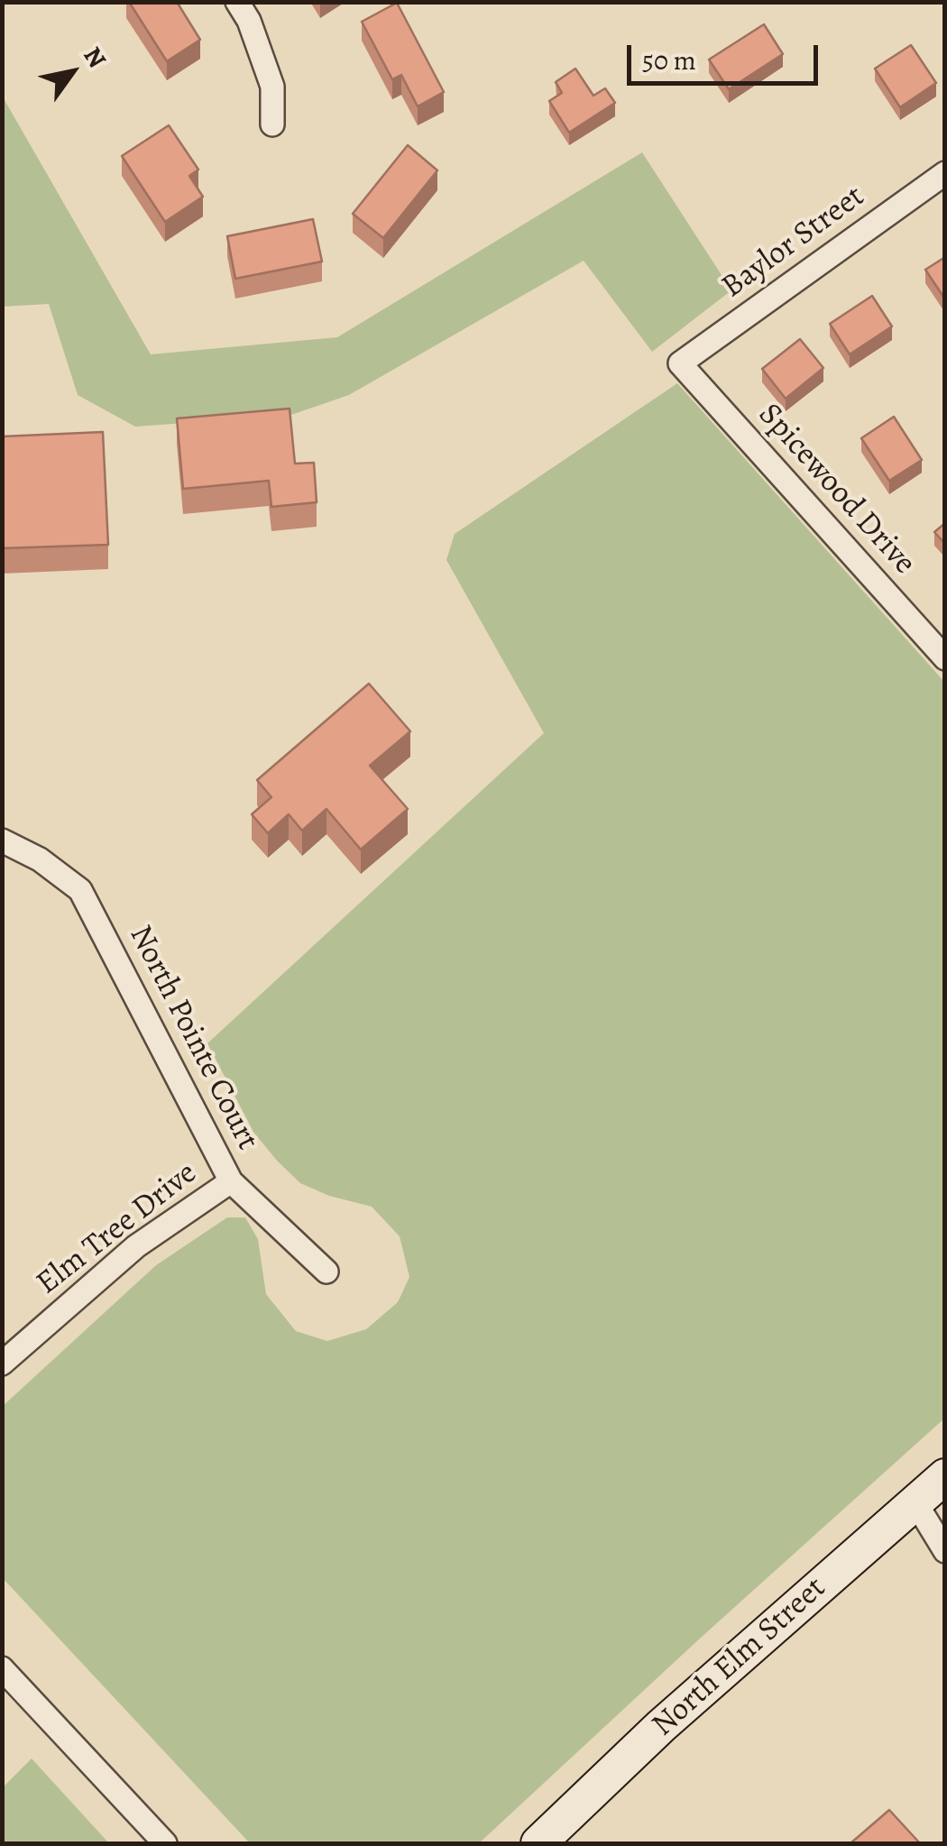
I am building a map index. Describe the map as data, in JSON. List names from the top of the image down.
{
  "streets": {
    "main road": ["North Elm Street"],
    "street": [
      "Baylor Street",
      "Spicewood Drive",
      "North Pointe Court",
      "Elm Tree Drive"
    ]
  },
  "crossings": [
    ["Baylor Street", "Spicewood Drive"],
    ["North Pointe Court", "Elm Tree Drive"]
  ],
  "scale_bar": "50 m",
  "north": "top right"
}
